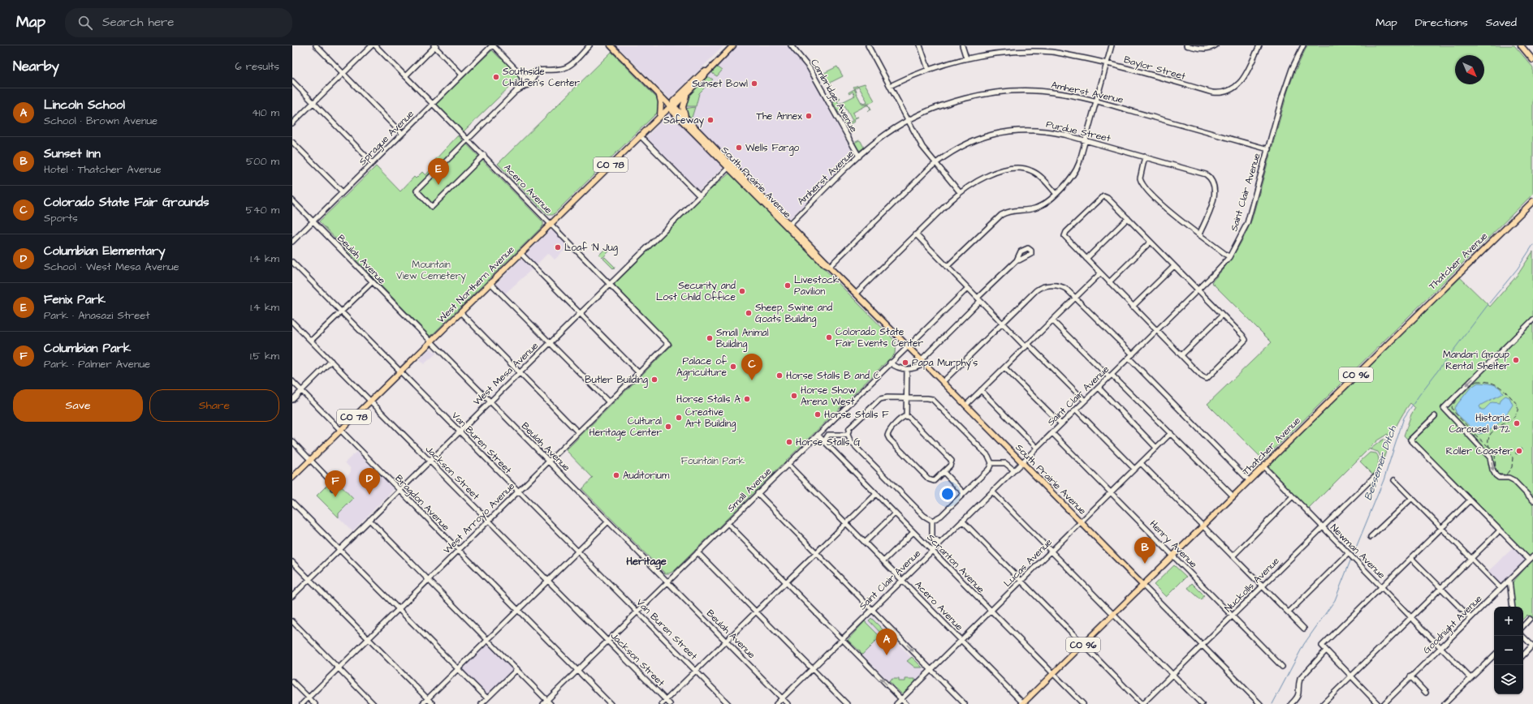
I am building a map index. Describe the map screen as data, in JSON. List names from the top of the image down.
{
  "streets": {
    "main road": [
      "CO 78",
      "South Prairie Avenue",
      "Thatcher Avenue",
      "West Northern Avenue",
      "CO 96"
    ],
    "street": [
      "Baylor Street",
      "Amherst Avenue",
      "Cambridge Avenue",
      "Purdue Street",
      "Sprague Avenue",
      "Acero Avenue",
      "Saint Clair Avenue",
      "Beulah Avenue",
      "West Mesa Avenue",
      "Van Buren Street",
      "Jackson Street",
      "Small Avenue",
      "Bragdon Avenue",
      "West Arroyo Avenue",
      "Henry Avenue",
      "Newman Avenue",
      "Lucas Avenue",
      "Scranton Avenue",
      "Nuckolls Avenue",
      "Goodnight Avenue"
    ]
  },
  "crossings": [
    ["Amherst Avenue", "Cambridge Avenue"],
    ["Amherst Avenue", "South Prairie Avenue"],
    ["Amherst Avenue", "Saint Clair Avenue"],
    ["Purdue Street", "South Prairie Avenue"],
    ["Sprague Avenue", "Acero Avenue"],
    ["Sprague Avenue", "Beulah Avenue"],
    ["South Prairie Avenue", "Saint Clair Avenue"],
    ["South Prairie Avenue", "Thatcher Avenue"],
    ["South Prairie Avenue", "West Northern Avenue"],
    ["South Prairie Avenue", "West Mesa Avenue"],
    ["South Prairie Avenue", "Small Avenue"],
    ["South Prairie Avenue", "Lucas Avenue"],
    ["South Prairie Avenue", "Nuckolls Avenue"],
    ["Acero Avenue", "Saint Clair Avenue"],
    ["Acero Avenue", "Thatcher Avenue"],
    ["Acero Avenue", "West Northern Avenue"],
    ["Acero Avenue", "West Mesa Avenue"],
    ["Acero Avenue", "Small Avenue"],
    ["Acero Avenue", "West Arroyo Avenue"],
    ["Acero Avenue", "Lucas Avenue"],
    ["Saint Clair Avenue", "Beulah Avenue"],
    ["Saint Clair Avenue", "Henry Avenue"],
    ["Saint Clair Avenue", "Scranton Avenue"],
    ["Beulah Avenue", "West Northern Avenue"],
    ["Beulah Avenue", "West Mesa Avenue"],
    ["Beulah Avenue", "Small Avenue"],
    ["Beulah Avenue", "West Arroyo Avenue"],
    ["Thatcher Avenue", "Henry Avenue"],
    ["Thatcher Avenue", "Newman Avenue"],
    ["Thatcher Avenue", "Scranton Avenue"],
    ["West Northern Avenue", "Van Buren Street"],
    ["West Northern Avenue", "Jackson Street"],
    ["West Northern Avenue", "Bragdon Avenue"],
    ["West Mesa Avenue", "Van Buren Street"],
    ["West Mesa Avenue", "Jackson Street"],
    ["West Mesa Avenue", "Bragdon Avenue"],
    ["Van Buren Street", "Small Avenue"],
    ["Van Buren Street", "West Arroyo Avenue"],
    ["Jackson Street", "Small Avenue"],
    ["Jackson Street", "West Arroyo Avenue"],
    ["Small Avenue", "Bragdon Avenue"],
    ["Small Avenue", "Scranton Avenue"],
    ["Bragdon Avenue", "West Arroyo Avenue"],
    ["Henry Avenue", "Lucas Avenue"],
    ["Henry Avenue", "Nuckolls Avenue"],
    ["Newman Avenue", "Nuckolls Avenue"],
    ["Newman Avenue", "Goodnight Avenue"],
    ["Lucas Avenue", "Scranton Avenue"]
  ],
  "districts": ["Heritage"],
  "water": ["Bessemer Ditch"],
  "parks": ["Mountain View Cemetery", "Fountain Park"],
  "places": [
    "Southside Children's Center",
    "Sunset Bowl",
    "The Annex",
    "Safeway",
    "Wells Fargo",
    "Loaf 'N Jug",
    "Livestock Pavilion",
    "Security and Lost Child Office",
    "Sheep, Swine and Goats Building",
    "Colorado State Fair Events Center",
    "Small Animal Building",
    "Mandari Group Rental Shelter",
    "Papa Murphy's",
    "Palace of Agriculture",
    "Horse Stalls B and C",
    "Butler Building",
    "Horse Show Arena West",
    "Horse Stalls A",
    "Horse Stalls F",
    "Creative Art Building",
    "Historic Carousel #72",
    "Cultural Heritage Center",
    "Horse Stalls G",
    "Roller Coaster",
    "Auditorium"
  ],
  "north": "bottom right",
  "page": {
    "header": "Map",
    "search": "Search here",
    "nav": ["Map", "Directions", "Saved"],
    "heading": ["Nearby", "6 results"],
    "list": [
      {
        "mark": "A",
        "name": "Lincoln School",
        "note": "School · Brown Avenue",
        "value": "410 m"
      },
      {
        "mark": "B",
        "name": "Sunset Inn",
        "note": "Hotel · Thatcher Avenue",
        "value": "500 m"
      },
      {
        "mark": "C",
        "name": "Colorado State Fair Grounds",
        "note": "Sports",
        "value": "540 m"
      },
      {
        "mark": "D",
        "name": "Columbian Elementary",
        "note": "School · West Mesa Avenue",
        "value": "1.4 km"
      },
      {
        "mark": "E",
        "name": "Fenix Park",
        "note": "Park · Anasazi Street",
        "value": "1.4 km"
      },
      {
        "mark": "F",
        "name": "Columbian Park",
        "note": "Park · Palmer Avenue",
        "value": "1.5 km"
      }
    ],
    "pins": [
      "E",
      "C",
      "D",
      "F",
      "B",
      "A"
    ],
    "buttons": ["Save", "Share"],
    "map_buttons": ["+", "−"]
  }
}
